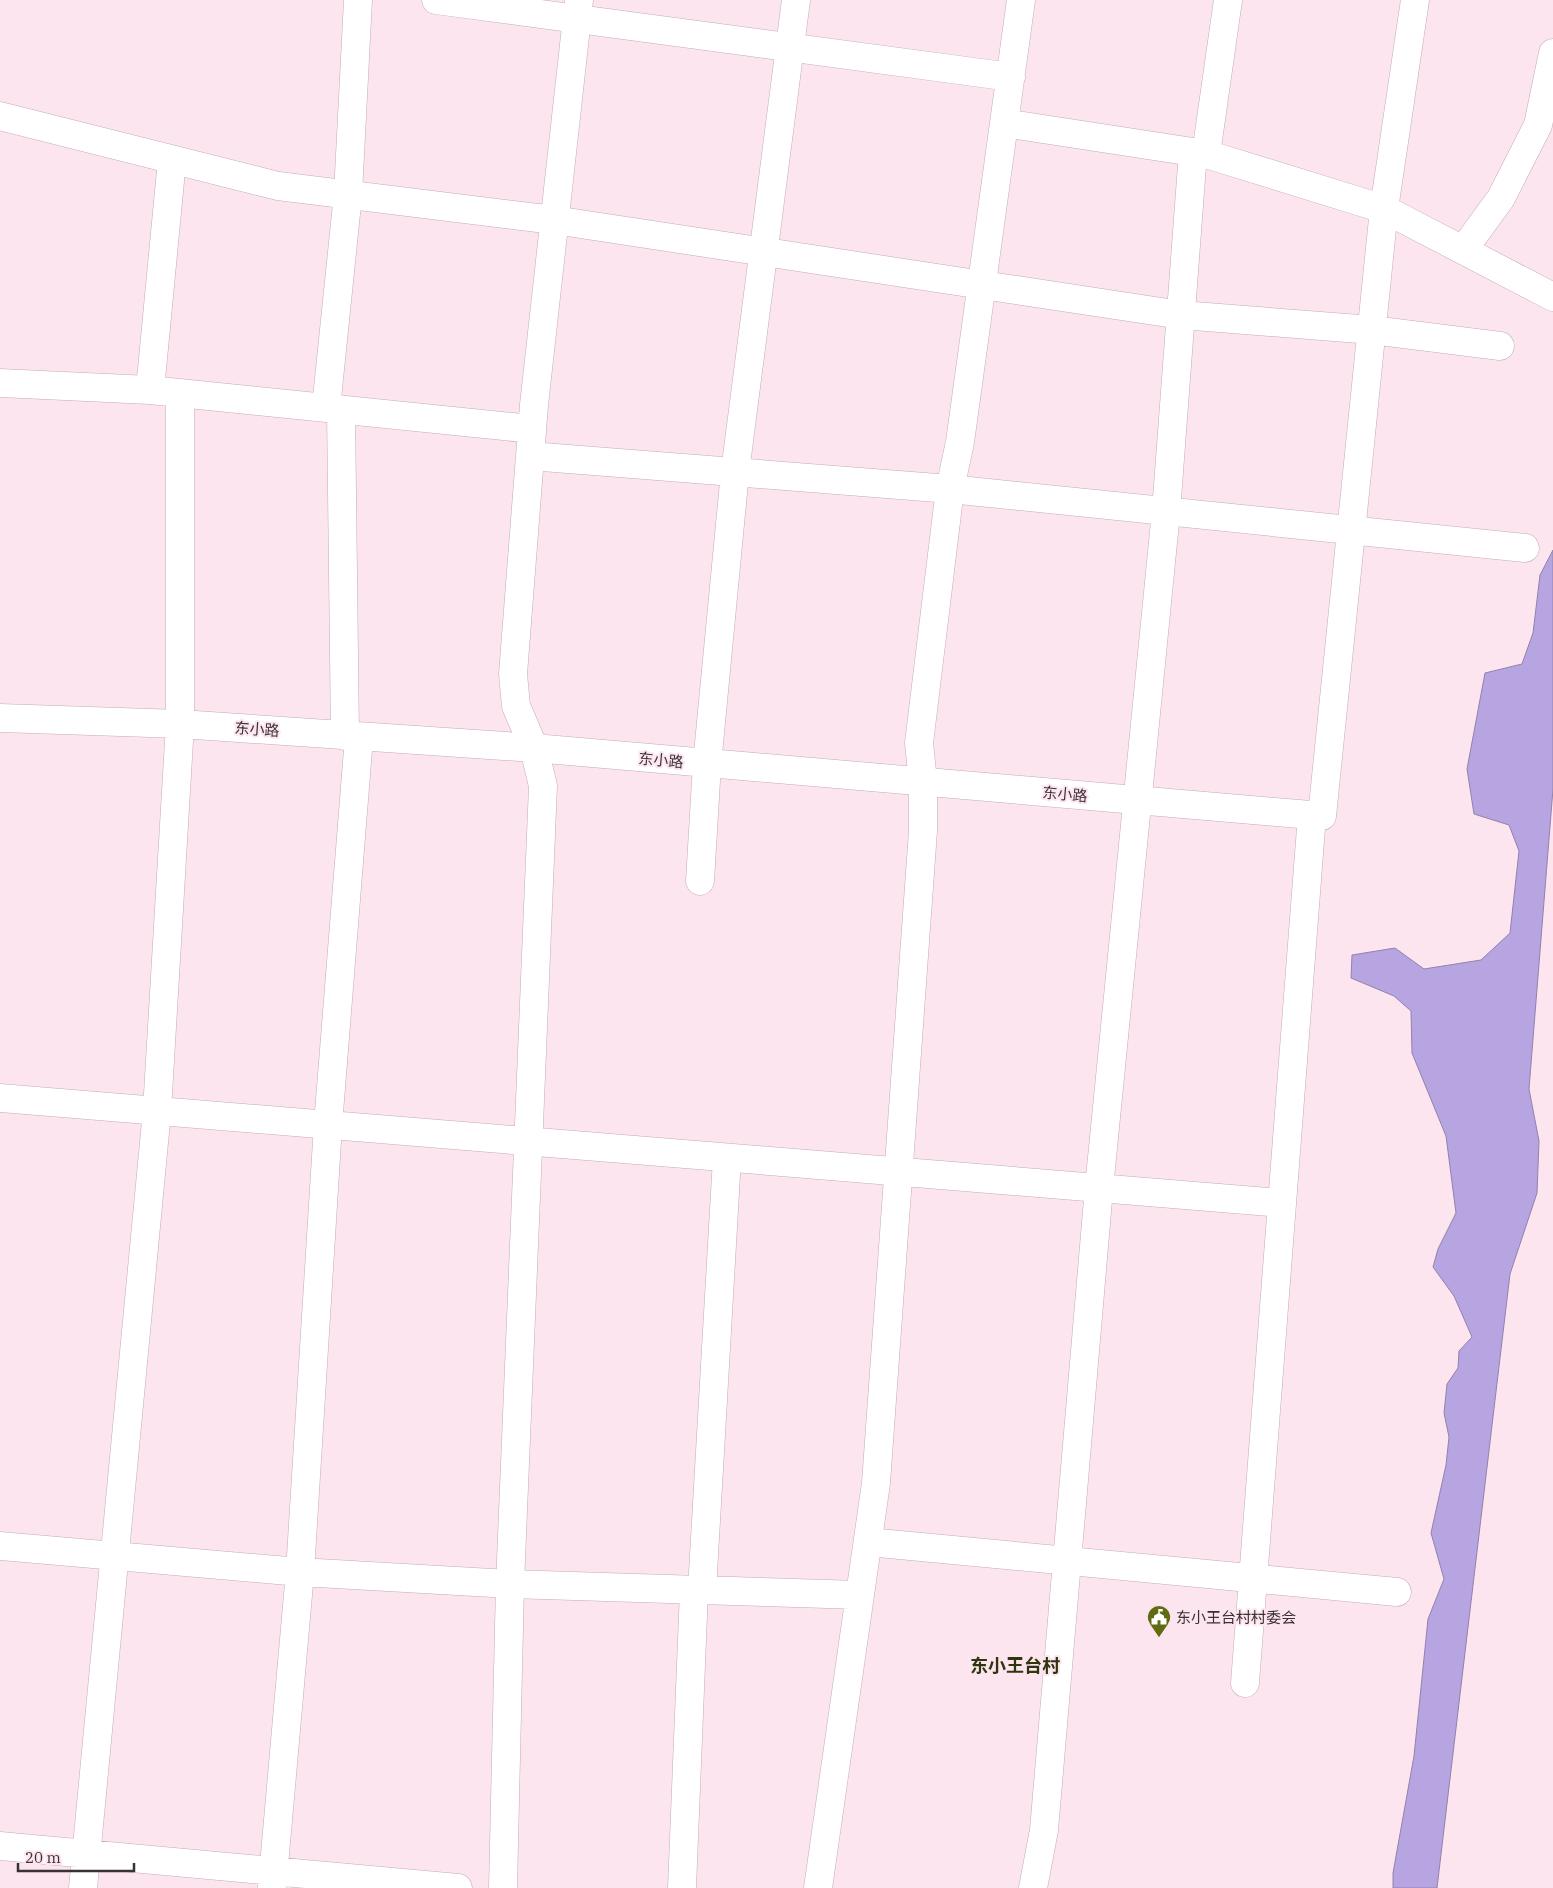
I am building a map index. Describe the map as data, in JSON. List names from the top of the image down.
{
  "streets": {
    "street": ["东小路"]
  },
  "districts": ["东小王台村"],
  "places": {
    "public building": ["东小王台村村委会"]
  },
  "scale_bar": "20 m"
}
